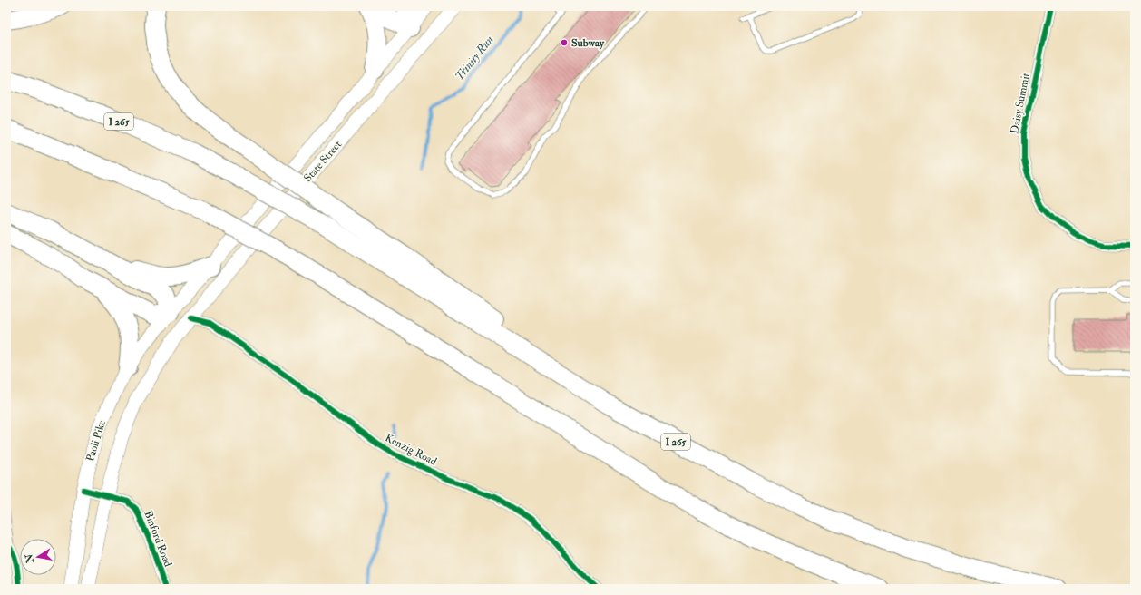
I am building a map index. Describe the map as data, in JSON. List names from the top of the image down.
{
  "streets": {
    "highway": ["I 265"],
    "main road": ["State Street", "Paoli Pike"],
    "street": ["Daisy Summit", "Kenzig Road", "Binford Road"]
  },
  "crossings": [
    ["State Street", "Paoli Pike"],
    ["State Street", "Kenzig Road"],
    ["Paoli Pike", "Binford Road"]
  ],
  "water": ["Trinity Run"],
  "places": ["Subway"],
  "north": "left"
}
